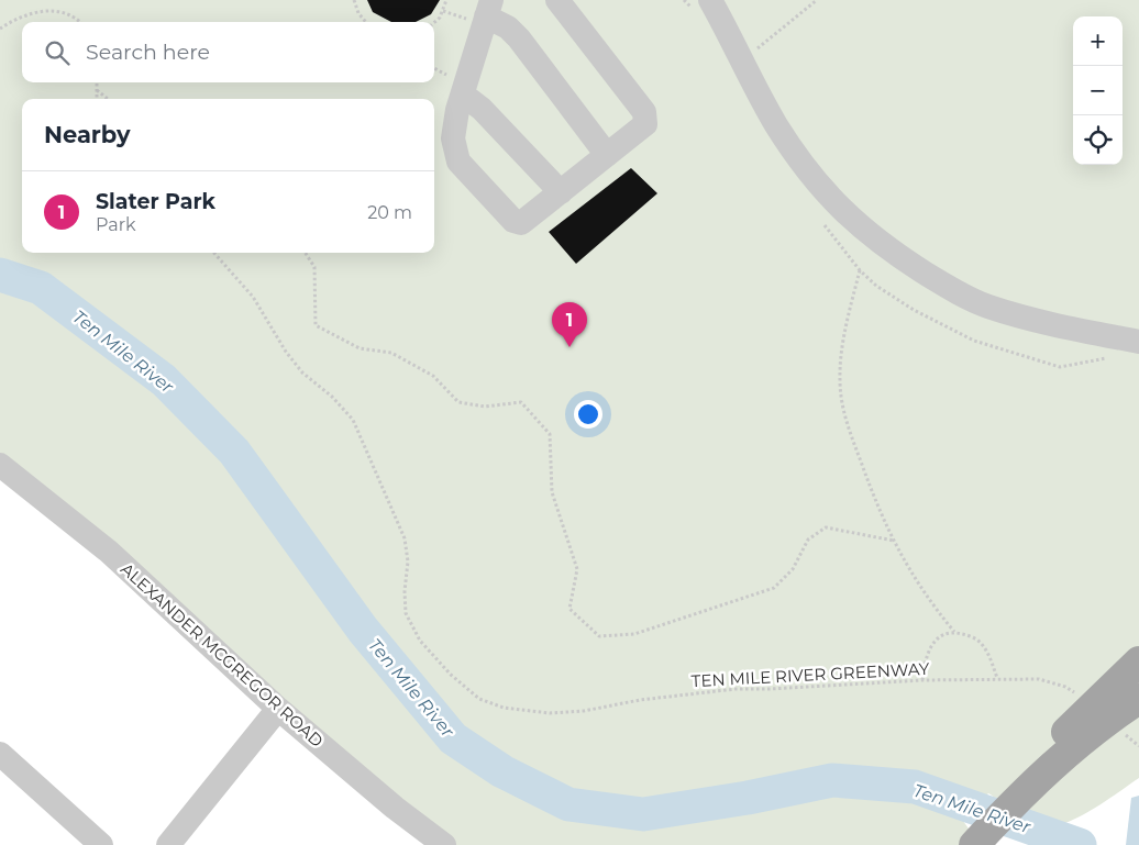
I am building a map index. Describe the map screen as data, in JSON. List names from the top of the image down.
{
  "streets": {
    "street": ["ALEXANDER MCGREGOR ROAD"],
    "path": ["TEN MILE RIVER GREENWAY"]
  },
  "water": ["Ten Mile River"],
  "page": {
    "map_buttons": ["+", "−"],
    "search": "Search here",
    "heading": "Nearby",
    "list": [
      {
        "mark": "1",
        "name": "Slater Park",
        "note": "Park",
        "value": "20 m"
      }
    ],
    "pins": "1"
  }
}
